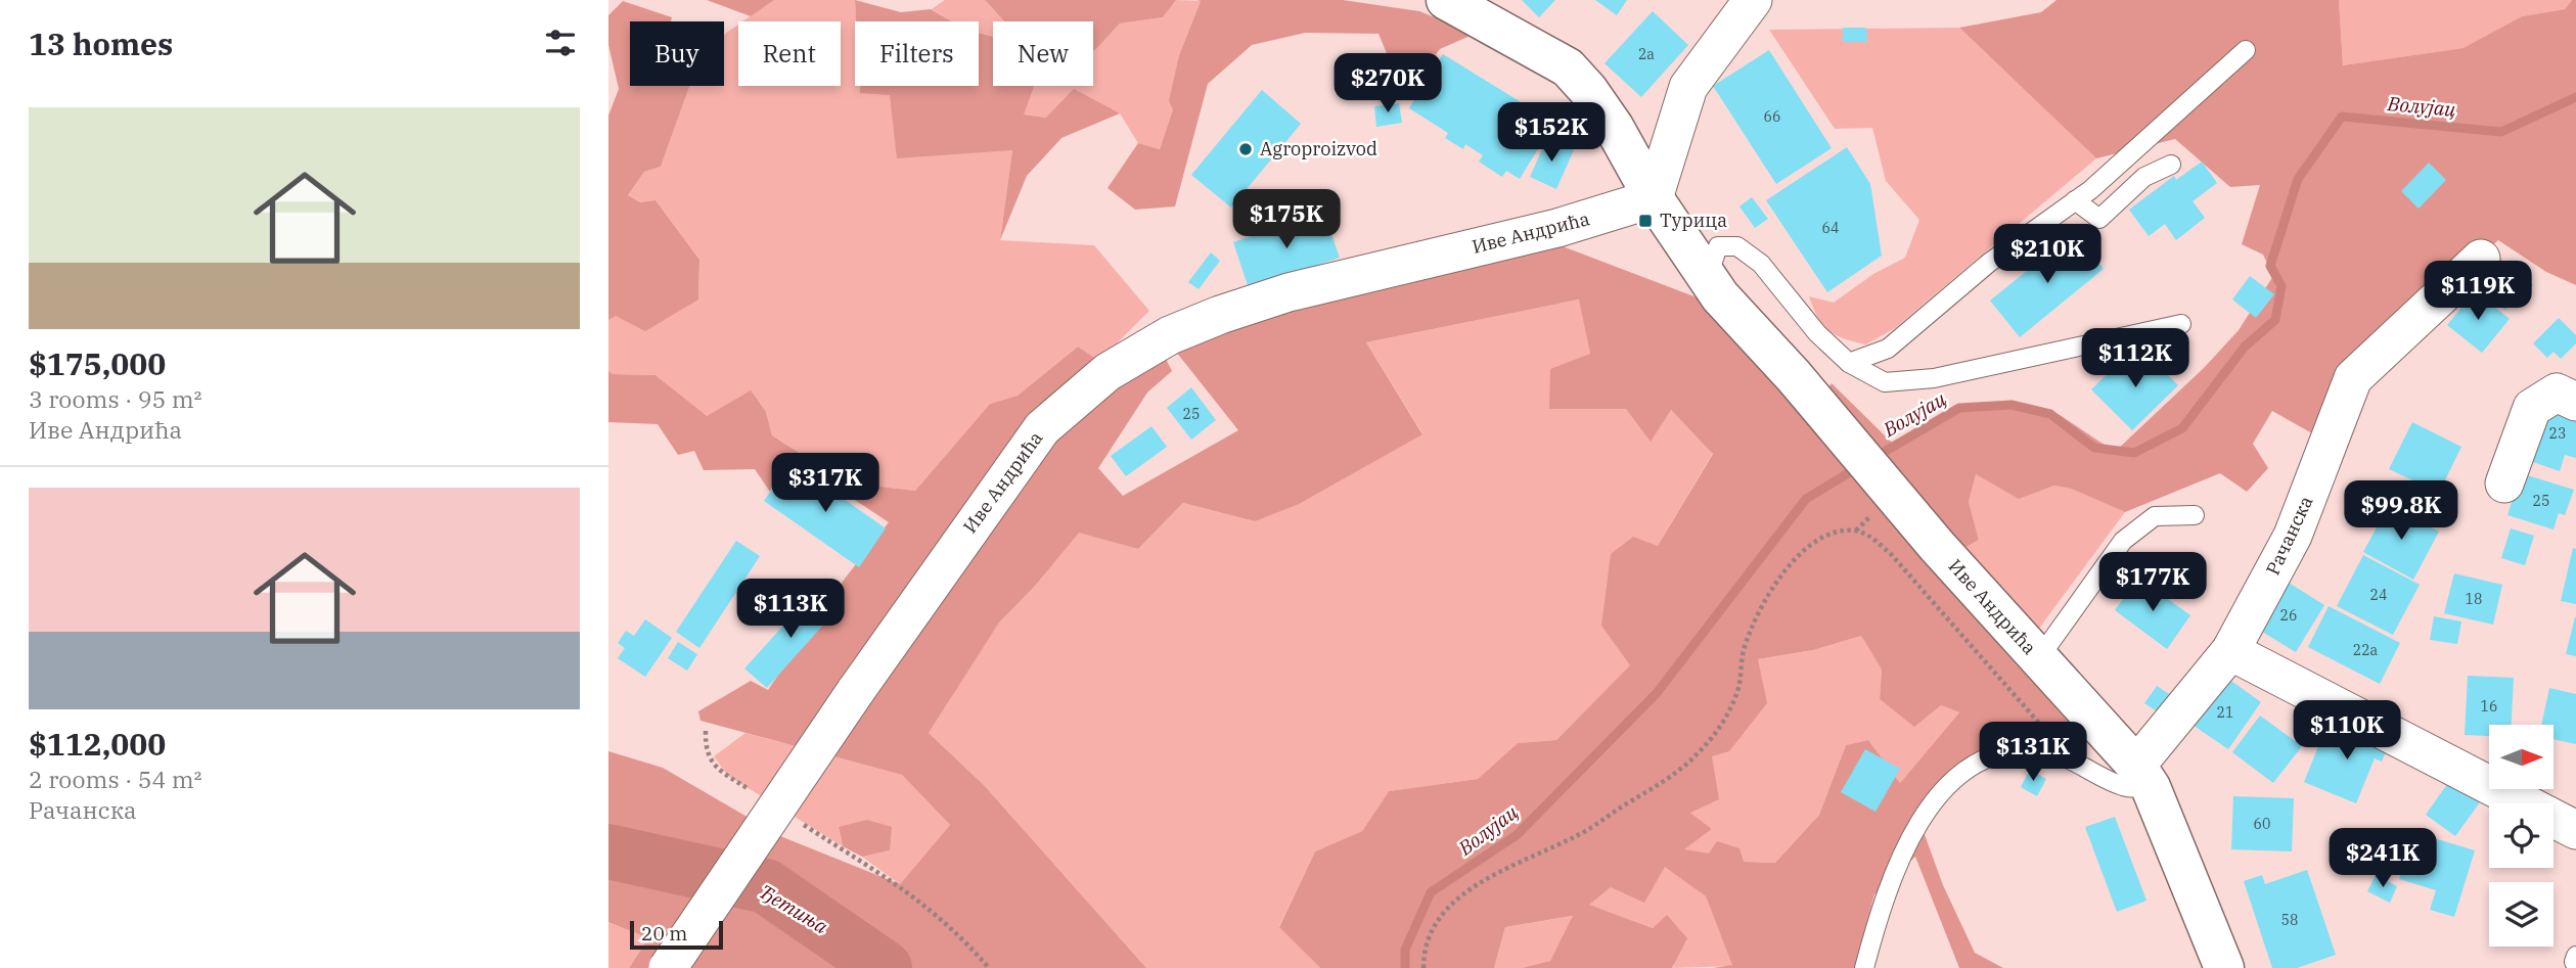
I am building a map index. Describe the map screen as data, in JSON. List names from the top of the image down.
{
  "streets": {
    "street": ["Иве Андрића", "Рачанска"]
  },
  "crossings": [
    ["Иве Андрића", "Рачанска"]
  ],
  "water": ["Волујац", "Ђетиња"],
  "places": {
    "other": ["Agroproizvod"],
    "transit": ["Турица"]
  },
  "house_numbers": [
    "2a",
    "66",
    "64",
    "25",
    "23",
    "25",
    "24",
    "18",
    "26",
    "22a",
    "16",
    "21",
    "60",
    "58"
  ],
  "scale_bar": "20 m",
  "north": "right",
  "page": {
    "heading": "13 homes",
    "chip": [
      "Buy",
      "Rent",
      "Filters",
      "New"
    ],
    "price": [
      "$270K",
      "$152K",
      "$175K",
      "$210K",
      "$119K",
      "$112K",
      "$317K",
      "$99.8K",
      "$177K",
      "$113K",
      "$110K",
      "$131K",
      "$241K"
    ],
    "list": [
      {
        "name": "$175,000",
        "note": "3 rooms · 95 m² · Иве Андрића"
      },
      {
        "name": "$112,000",
        "note": "2 rooms · 54 m² · Рачанска"
      }
    ],
    "scale": "20 m"
  }
}
